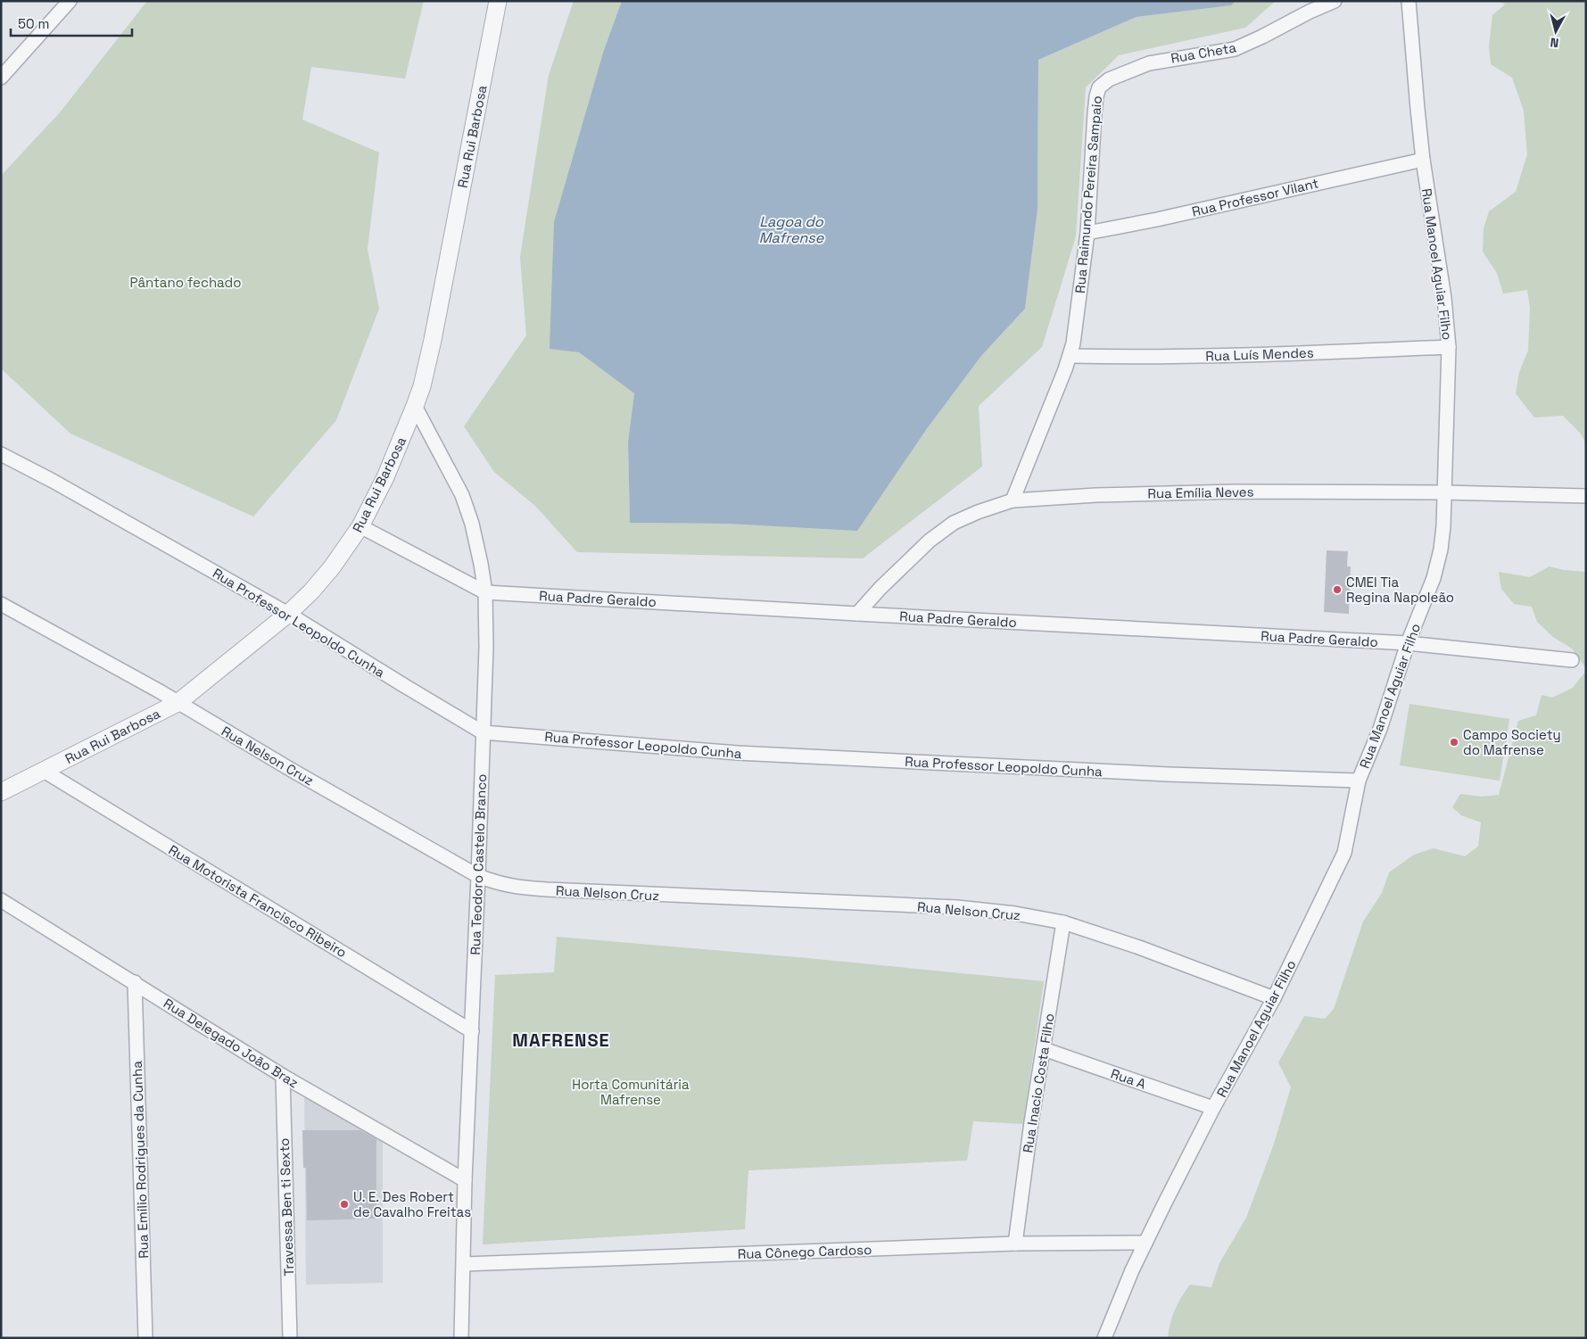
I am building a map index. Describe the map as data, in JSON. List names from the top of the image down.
{
  "streets": {
    "street": [
      "Rua Cheta",
      "Rua Rui Barbosa",
      "Rua Raimundo Pereira Sampaio",
      "Rua Professor Vilant",
      "Rua Manoel Aguiar Filho",
      "Rua Luís Mendes",
      "Rua Emília Neves",
      "Rua Padre Geraldo",
      "Rua Professor Leopoldo Cunha",
      "Rua Nelson Cruz",
      "Rua Teodoro Castelo Branco",
      "Rua Motorista Francisco Ribeiro",
      "Rua Delegado João Braz",
      "Rua A",
      "Rua Inacio Costa Filho",
      "Rua Emílio Rodrigues da Cunha",
      "Travessa Ben ti Sexto",
      "Rua Cônego Cardoso"
    ]
  },
  "crossings": [
    ["Rua Cheta", "Rua Raimundo Pereira Sampaio"],
    ["Rua Rui Barbosa", "Rua Padre Geraldo"],
    ["Rua Rui Barbosa", "Rua Professor Leopoldo Cunha"],
    ["Rua Rui Barbosa", "Rua Nelson Cruz"],
    ["Rua Rui Barbosa", "Rua Teodoro Castelo Branco"],
    ["Rua Rui Barbosa", "Rua Motorista Francisco Ribeiro"],
    ["Rua Raimundo Pereira Sampaio", "Rua Professor Vilant"],
    ["Rua Raimundo Pereira Sampaio", "Rua Luís Mendes"],
    ["Rua Raimundo Pereira Sampaio", "Rua Emília Neves"],
    ["Rua Professor Vilant", "Rua Manoel Aguiar Filho"],
    ["Rua Manoel Aguiar Filho", "Rua Luís Mendes"],
    ["Rua Manoel Aguiar Filho", "Rua Emília Neves"],
    ["Rua Manoel Aguiar Filho", "Rua Padre Geraldo"],
    ["Rua Manoel Aguiar Filho", "Rua Professor Leopoldo Cunha"],
    ["Rua Manoel Aguiar Filho", "Rua Nelson Cruz"],
    ["Rua Manoel Aguiar Filho", "Rua A"],
    ["Rua Manoel Aguiar Filho", "Rua Cônego Cardoso"],
    ["Rua Emília Neves", "Rua Padre Geraldo"],
    ["Rua Padre Geraldo", "Rua Teodoro Castelo Branco"],
    ["Rua Professor Leopoldo Cunha", "Rua Teodoro Castelo Branco"],
    ["Rua Nelson Cruz", "Rua Teodoro Castelo Branco"],
    ["Rua Nelson Cruz", "Rua Inacio Costa Filho"],
    ["Rua Teodoro Castelo Branco", "Rua Motorista Francisco Ribeiro"],
    ["Rua Teodoro Castelo Branco", "Rua Delegado João Braz"],
    ["Rua Teodoro Castelo Branco", "Rua Cônego Cardoso"],
    ["Rua Delegado João Braz", "Rua Emílio Rodrigues da Cunha"],
    ["Rua Delegado João Braz", "Travessa Ben ti Sexto"],
    ["Rua A", "Rua Inacio Costa Filho"],
    ["Rua Inacio Costa Filho", "Rua Cônego Cardoso"]
  ],
  "districts": ["MAFRENSE"],
  "water": ["Lagoa do Mafrense"],
  "parks": ["Pântano fechado", "Horta Comunitária Mafrense"],
  "places": ["CMEI Tia Regina Napoleão", "Campo Society do Mafrense", "U. E. Des Robert de Cavalho Freitas"],
  "scale_bar": "50 m",
  "north": "bottom"
}
